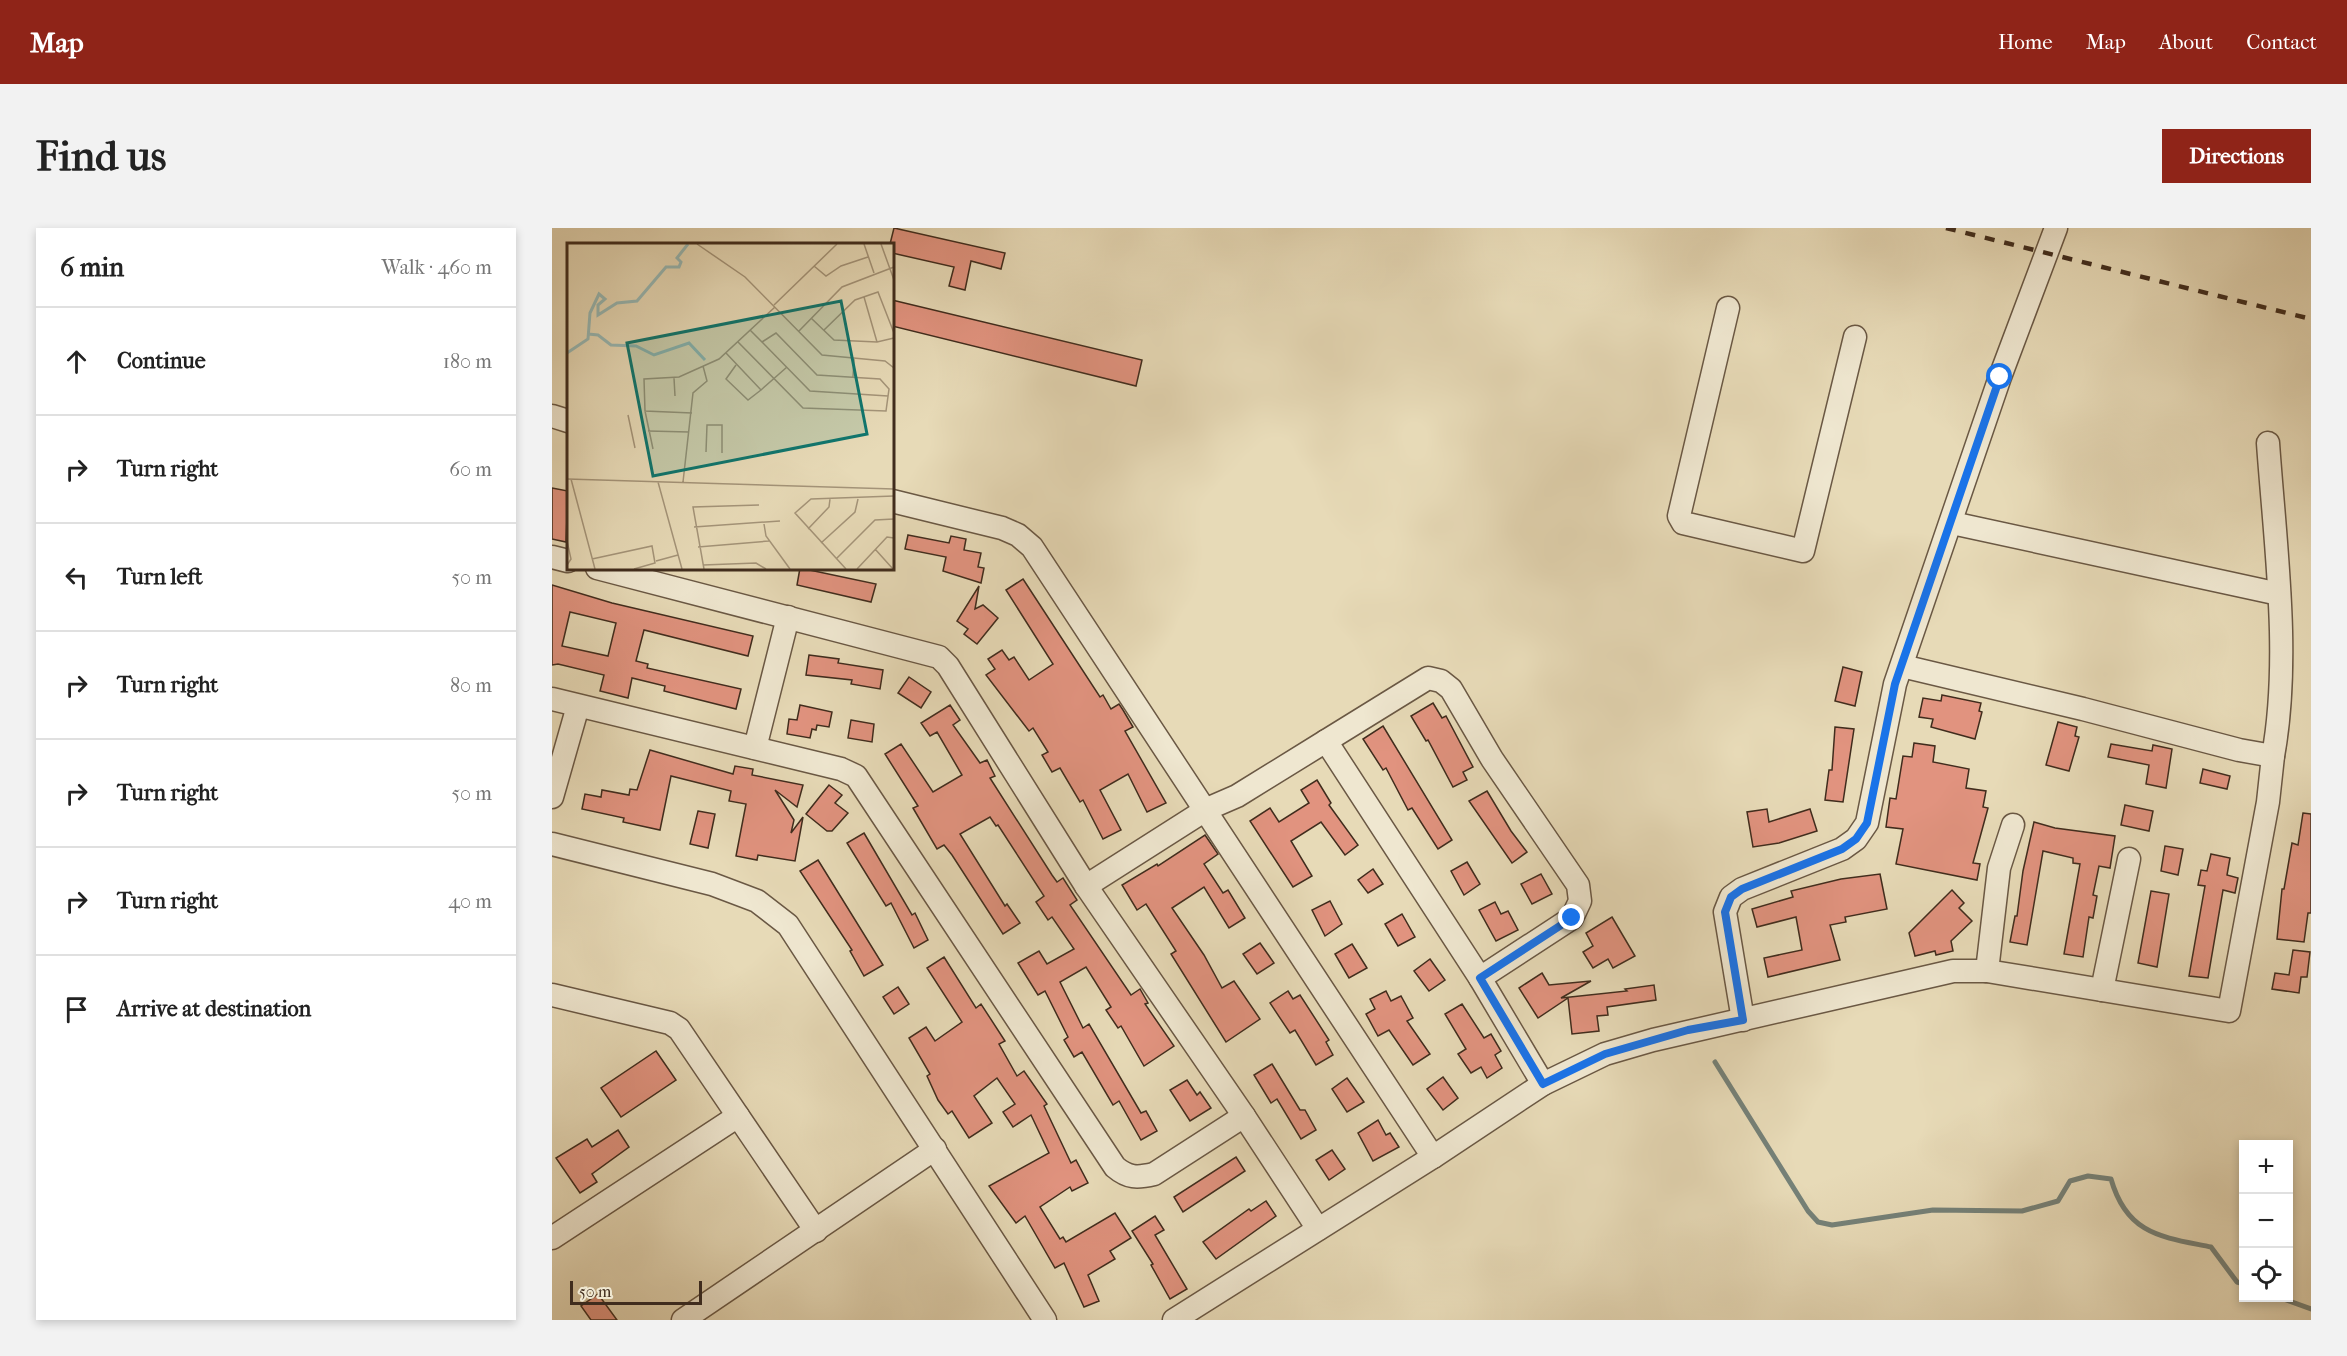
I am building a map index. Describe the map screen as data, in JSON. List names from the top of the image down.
{
  "scale_bar": "50 m",
  "page": {
    "header": "Map",
    "nav": [
      "Home",
      "Map",
      "About",
      "Contact"
    ],
    "buttons": "Directions",
    "title": "Find us",
    "heading": ["6 min", "Walk · 460 m"],
    "list": [
      ["Continue", "180 m"],
      ["Turn right", "60 m"],
      ["Turn left", "50 m"],
      ["Turn right", "80 m"],
      ["Turn right", "50 m"],
      ["Turn right", "40 m"],
      "Arrive at destination"
    ],
    "map_buttons": ["+", "−"],
    "scale": "50 m"
  }
}
